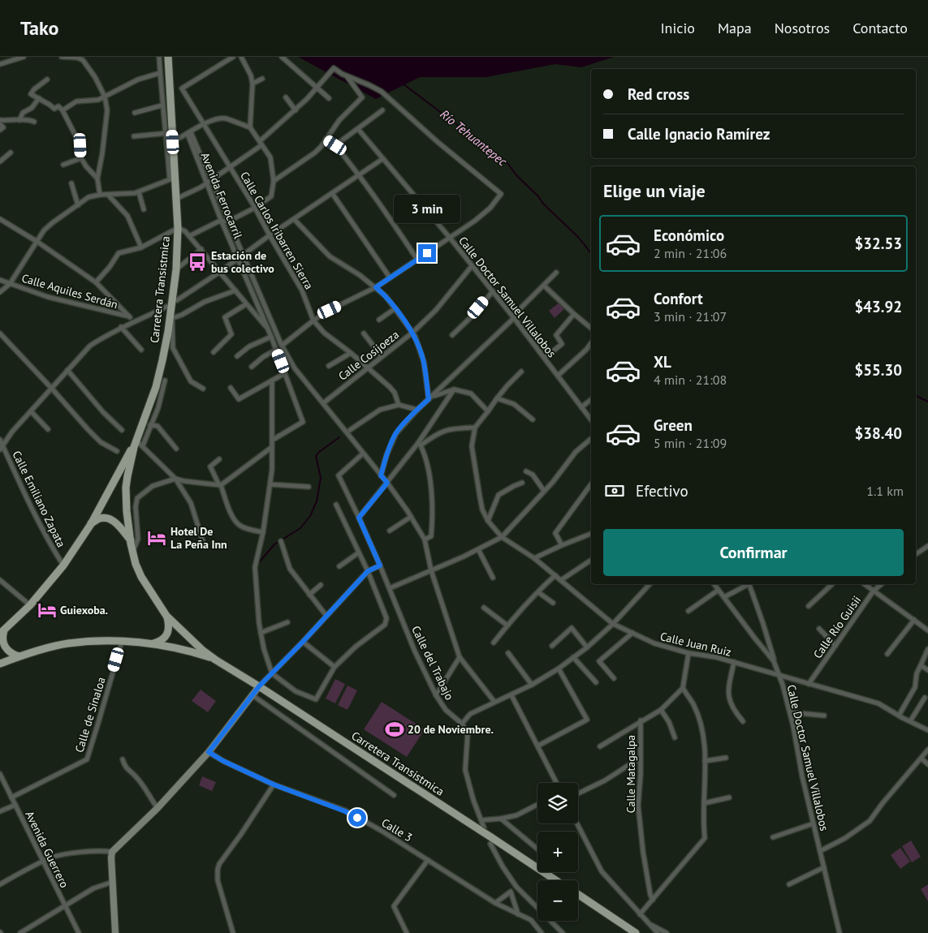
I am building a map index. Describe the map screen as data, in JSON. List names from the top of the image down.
{
  "streets": {
    "main road": ["Carretera Transistmica"],
    "street": [
      "Avenida Ferrocarril",
      "Calle Carlos Iribarren Sierra",
      "Calle Aquiles Serdán",
      "Calle Doctor Samuel Villalobos",
      "Calle Cosijoeza",
      "Calle Emiliano Zapata",
      "Calle Río Guisii",
      "Calle Juan Ruiz",
      "Calle del Trabajo",
      "Calle de Sinaloa",
      "Calle Matagalpa",
      "Calle 3",
      "Avenida Guerrero"
    ]
  },
  "crossings": [
    ["Calle Carlos Iribarren Sierra", "Calle Cosijoeza"],
    ["Carretera Transistmica", "Calle Emiliano Zapata"],
    ["Carretera Transistmica", "Calle de Sinaloa"],
    ["Calle Doctor Samuel Villalobos", "Calle Cosijoeza"],
    ["Calle Doctor Samuel Villalobos", "Calle Juan Ruiz"],
    ["Calle Río Guisii", "Calle Juan Ruiz"],
    ["Calle de Sinaloa", "Avenida Guerrero"]
  ],
  "water": ["Río Tehuantepec"],
  "places": {
    "bus stop": ["Estación de bus colectivo"],
    "hotel": ["Hotel De La Peña Inn", "Guiexoba."],
    "sports": ["20 de Noviembre."]
  },
  "page": {
    "header": "Tako",
    "nav": [
      "Inicio",
      "Mapa",
      "Nosotros",
      "Contacto"
    ],
    "banner": ["Red cross", "Calle Ignacio Ramírez"],
    "heading": "Elige un viaje",
    "bubble": "3 min",
    "list": [
      {
        "name": "Económico",
        "note": "2 min · 21:06",
        "value": "$32.53"
      },
      {
        "name": "Confort",
        "note": "3 min · 21:07",
        "value": "$43.92"
      },
      {
        "name": "XL",
        "note": "4 min · 21:08",
        "value": "$55.30"
      },
      {
        "name": "Green",
        "note": "5 min · 21:09",
        "value": "$38.40"
      }
    ],
    "pay": ["Efectivo", "1.1 km"],
    "buttons": "Confirmar",
    "map_buttons": ["+", "−"]
  }
}
